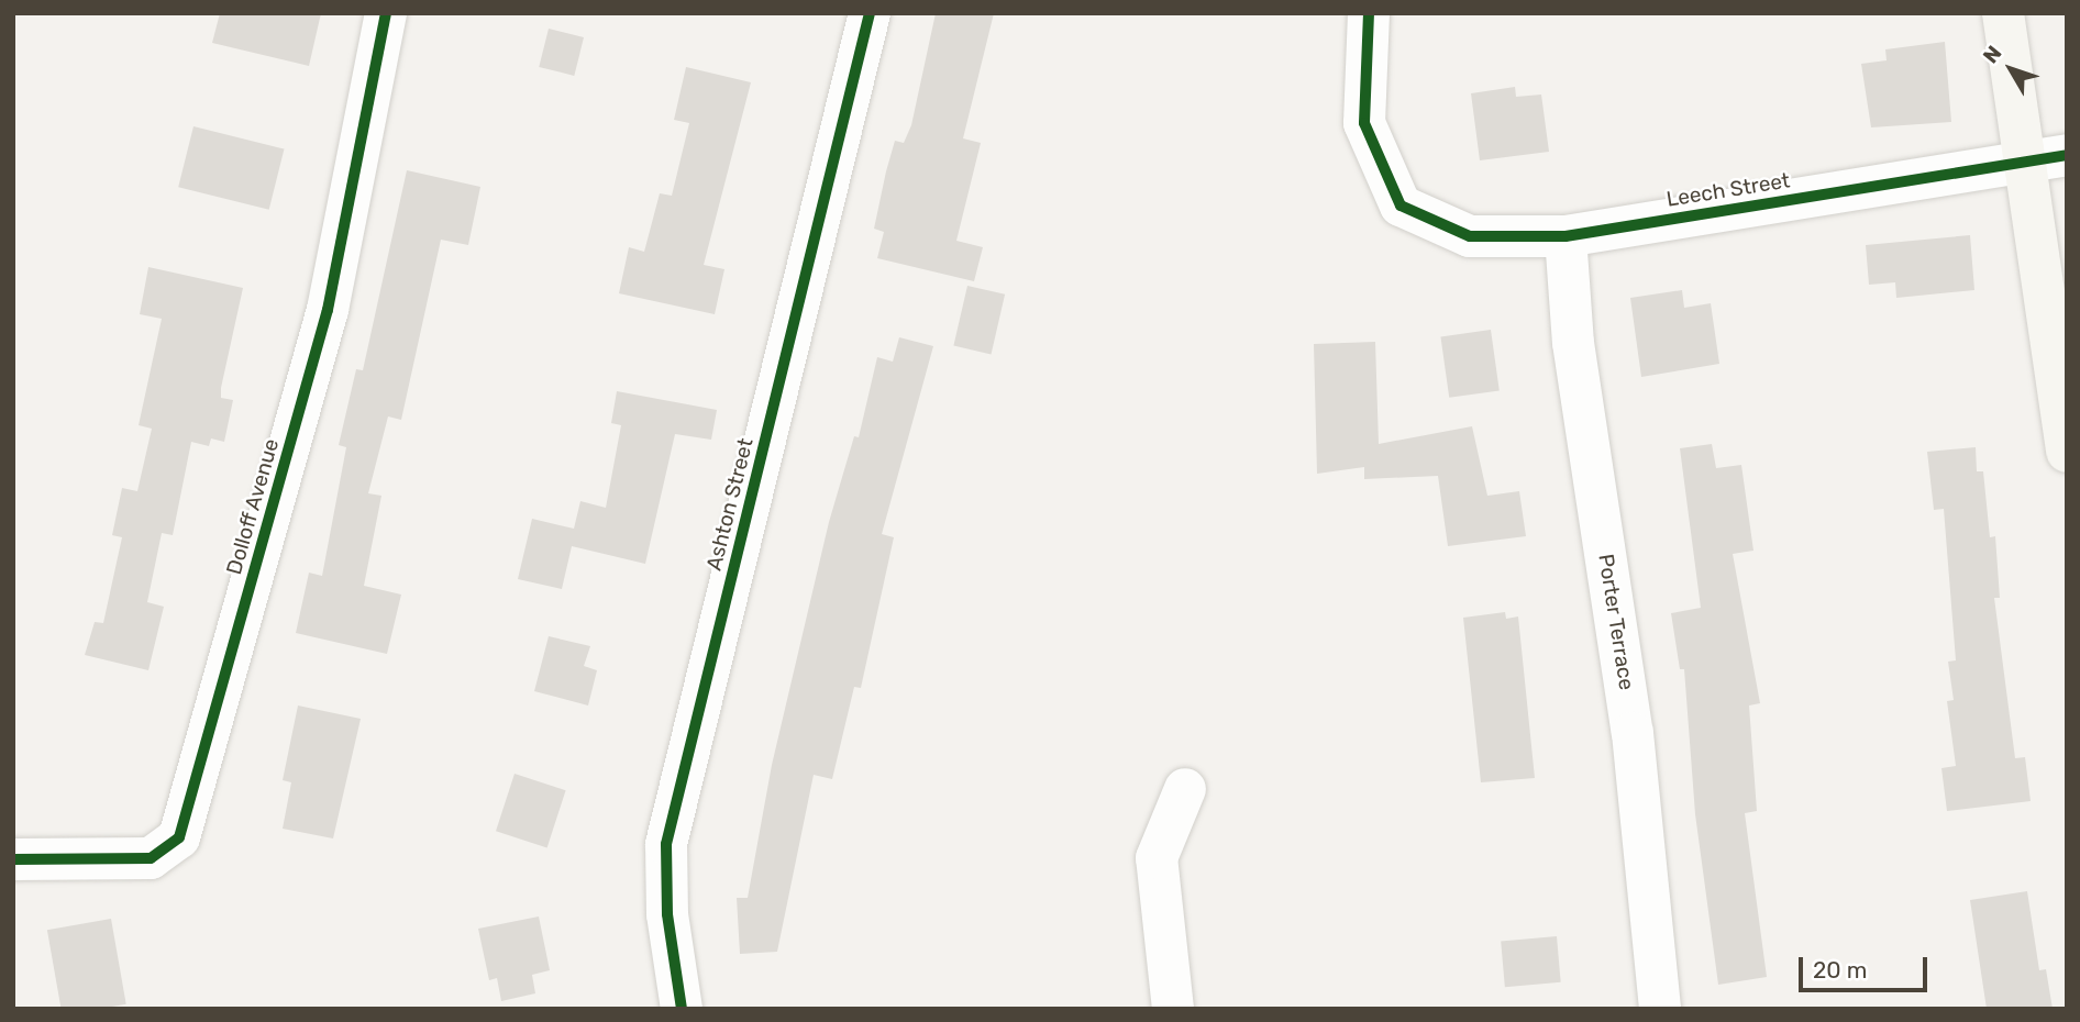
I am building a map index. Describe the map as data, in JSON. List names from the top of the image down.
{
  "streets": {
    "street": [
      "Leech Street",
      "Ashton Street",
      "Dolloff Avenue",
      "Porter Terrace"
    ]
  },
  "crossings": [
    ["Leech Street", "Porter Terrace"]
  ],
  "scale_bar": "20 m",
  "north": "top left"
}
